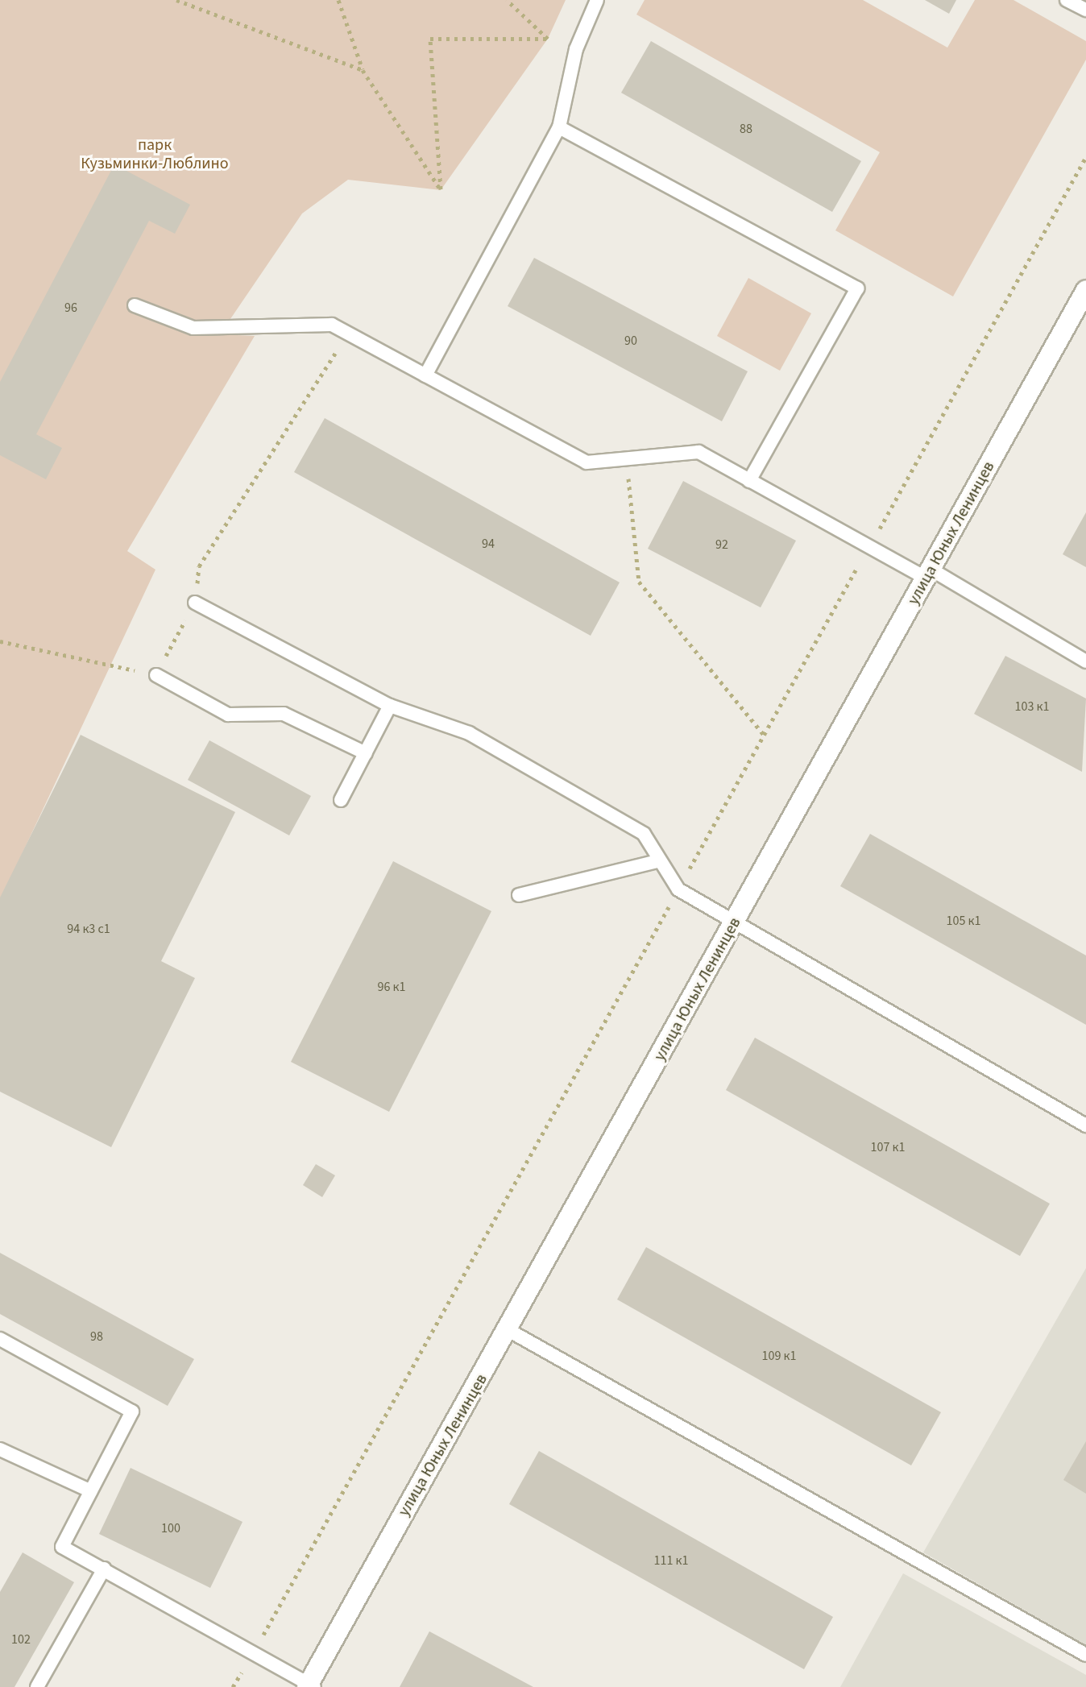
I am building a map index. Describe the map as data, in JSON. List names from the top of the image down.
{
  "streets": {
    "main road": ["улица Юных Ленинцев"]
  },
  "parks": ["парк Кузьминки-Люблино"],
  "house_numbers": [
    "88",
    "96",
    "90",
    "94",
    "92",
    "103 к1",
    "105 к1",
    "94 к3 с1",
    "96 к1",
    "107 к1",
    "98",
    "109 к1",
    "100",
    "111 к1",
    "102"
  ]
}
